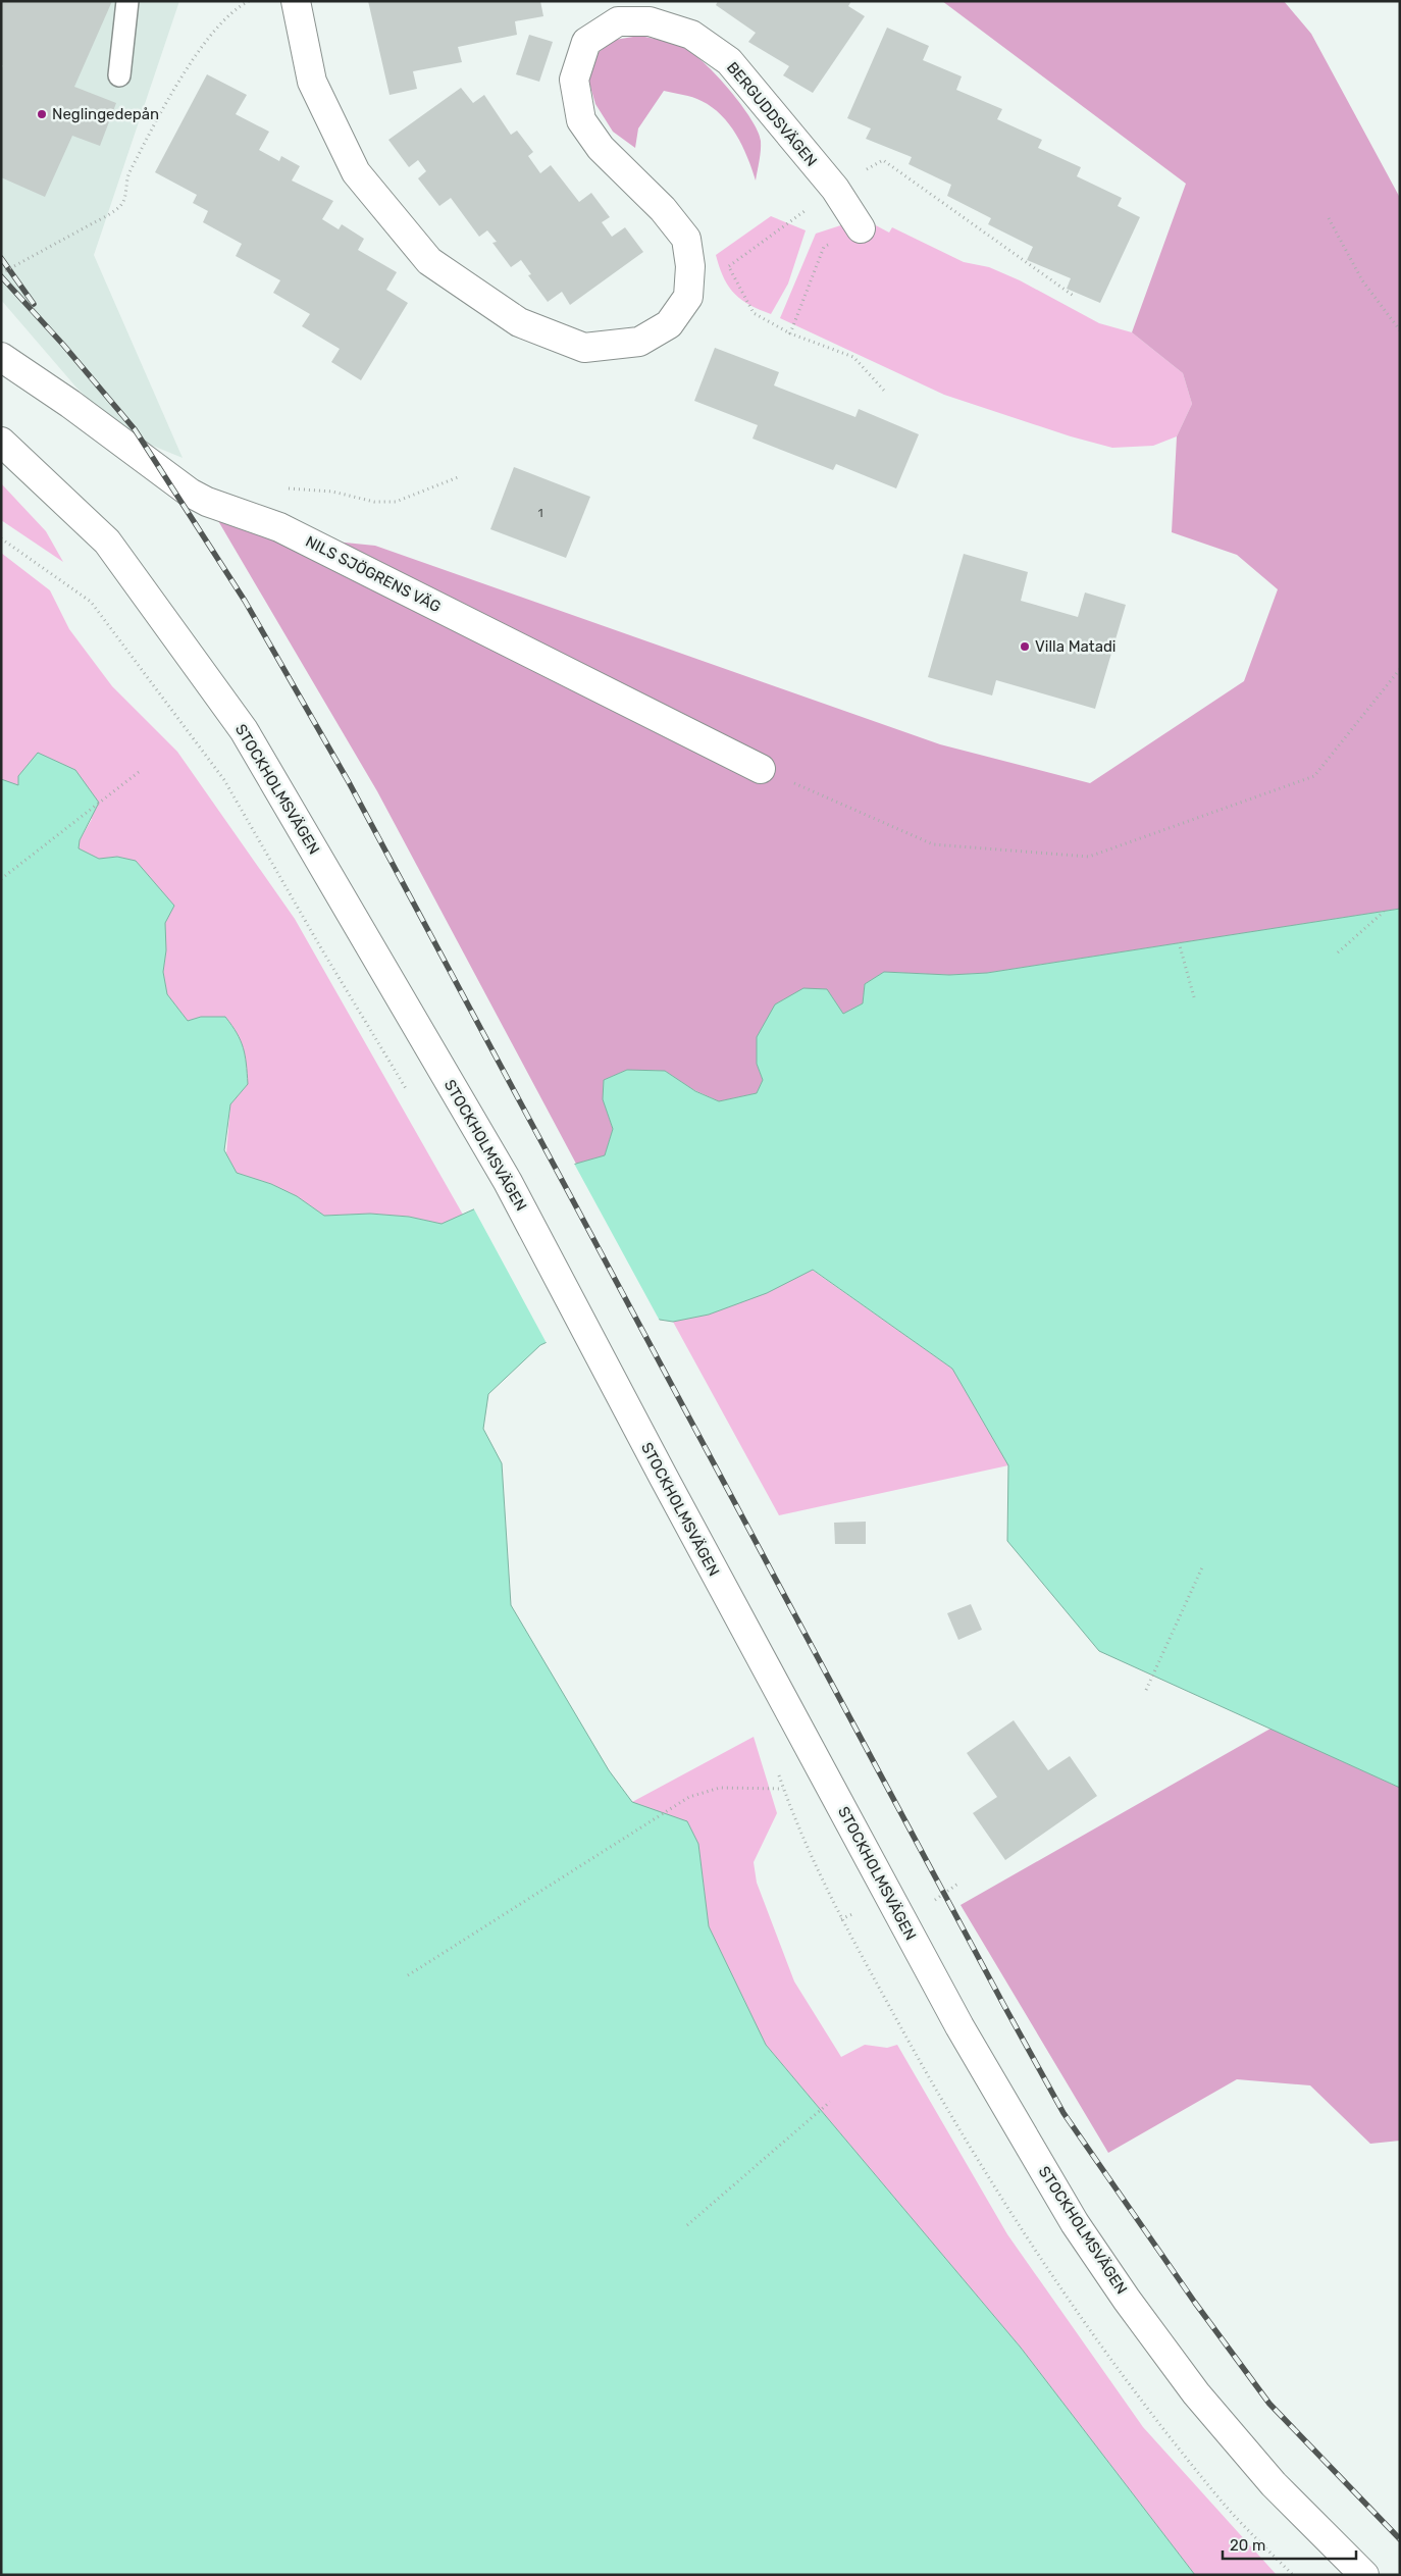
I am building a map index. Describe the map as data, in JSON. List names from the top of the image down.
{
  "streets": {
    "main road": ["BERGUDDSVÄGEN", "NILS SJÖGRENS VÄG", "STOCKHOLMSVÄGEN"]
  },
  "places": ["Neglingedepån", "Villa Matadi"],
  "house_numbers": ["1"],
  "scale_bar": "20 m"
}
